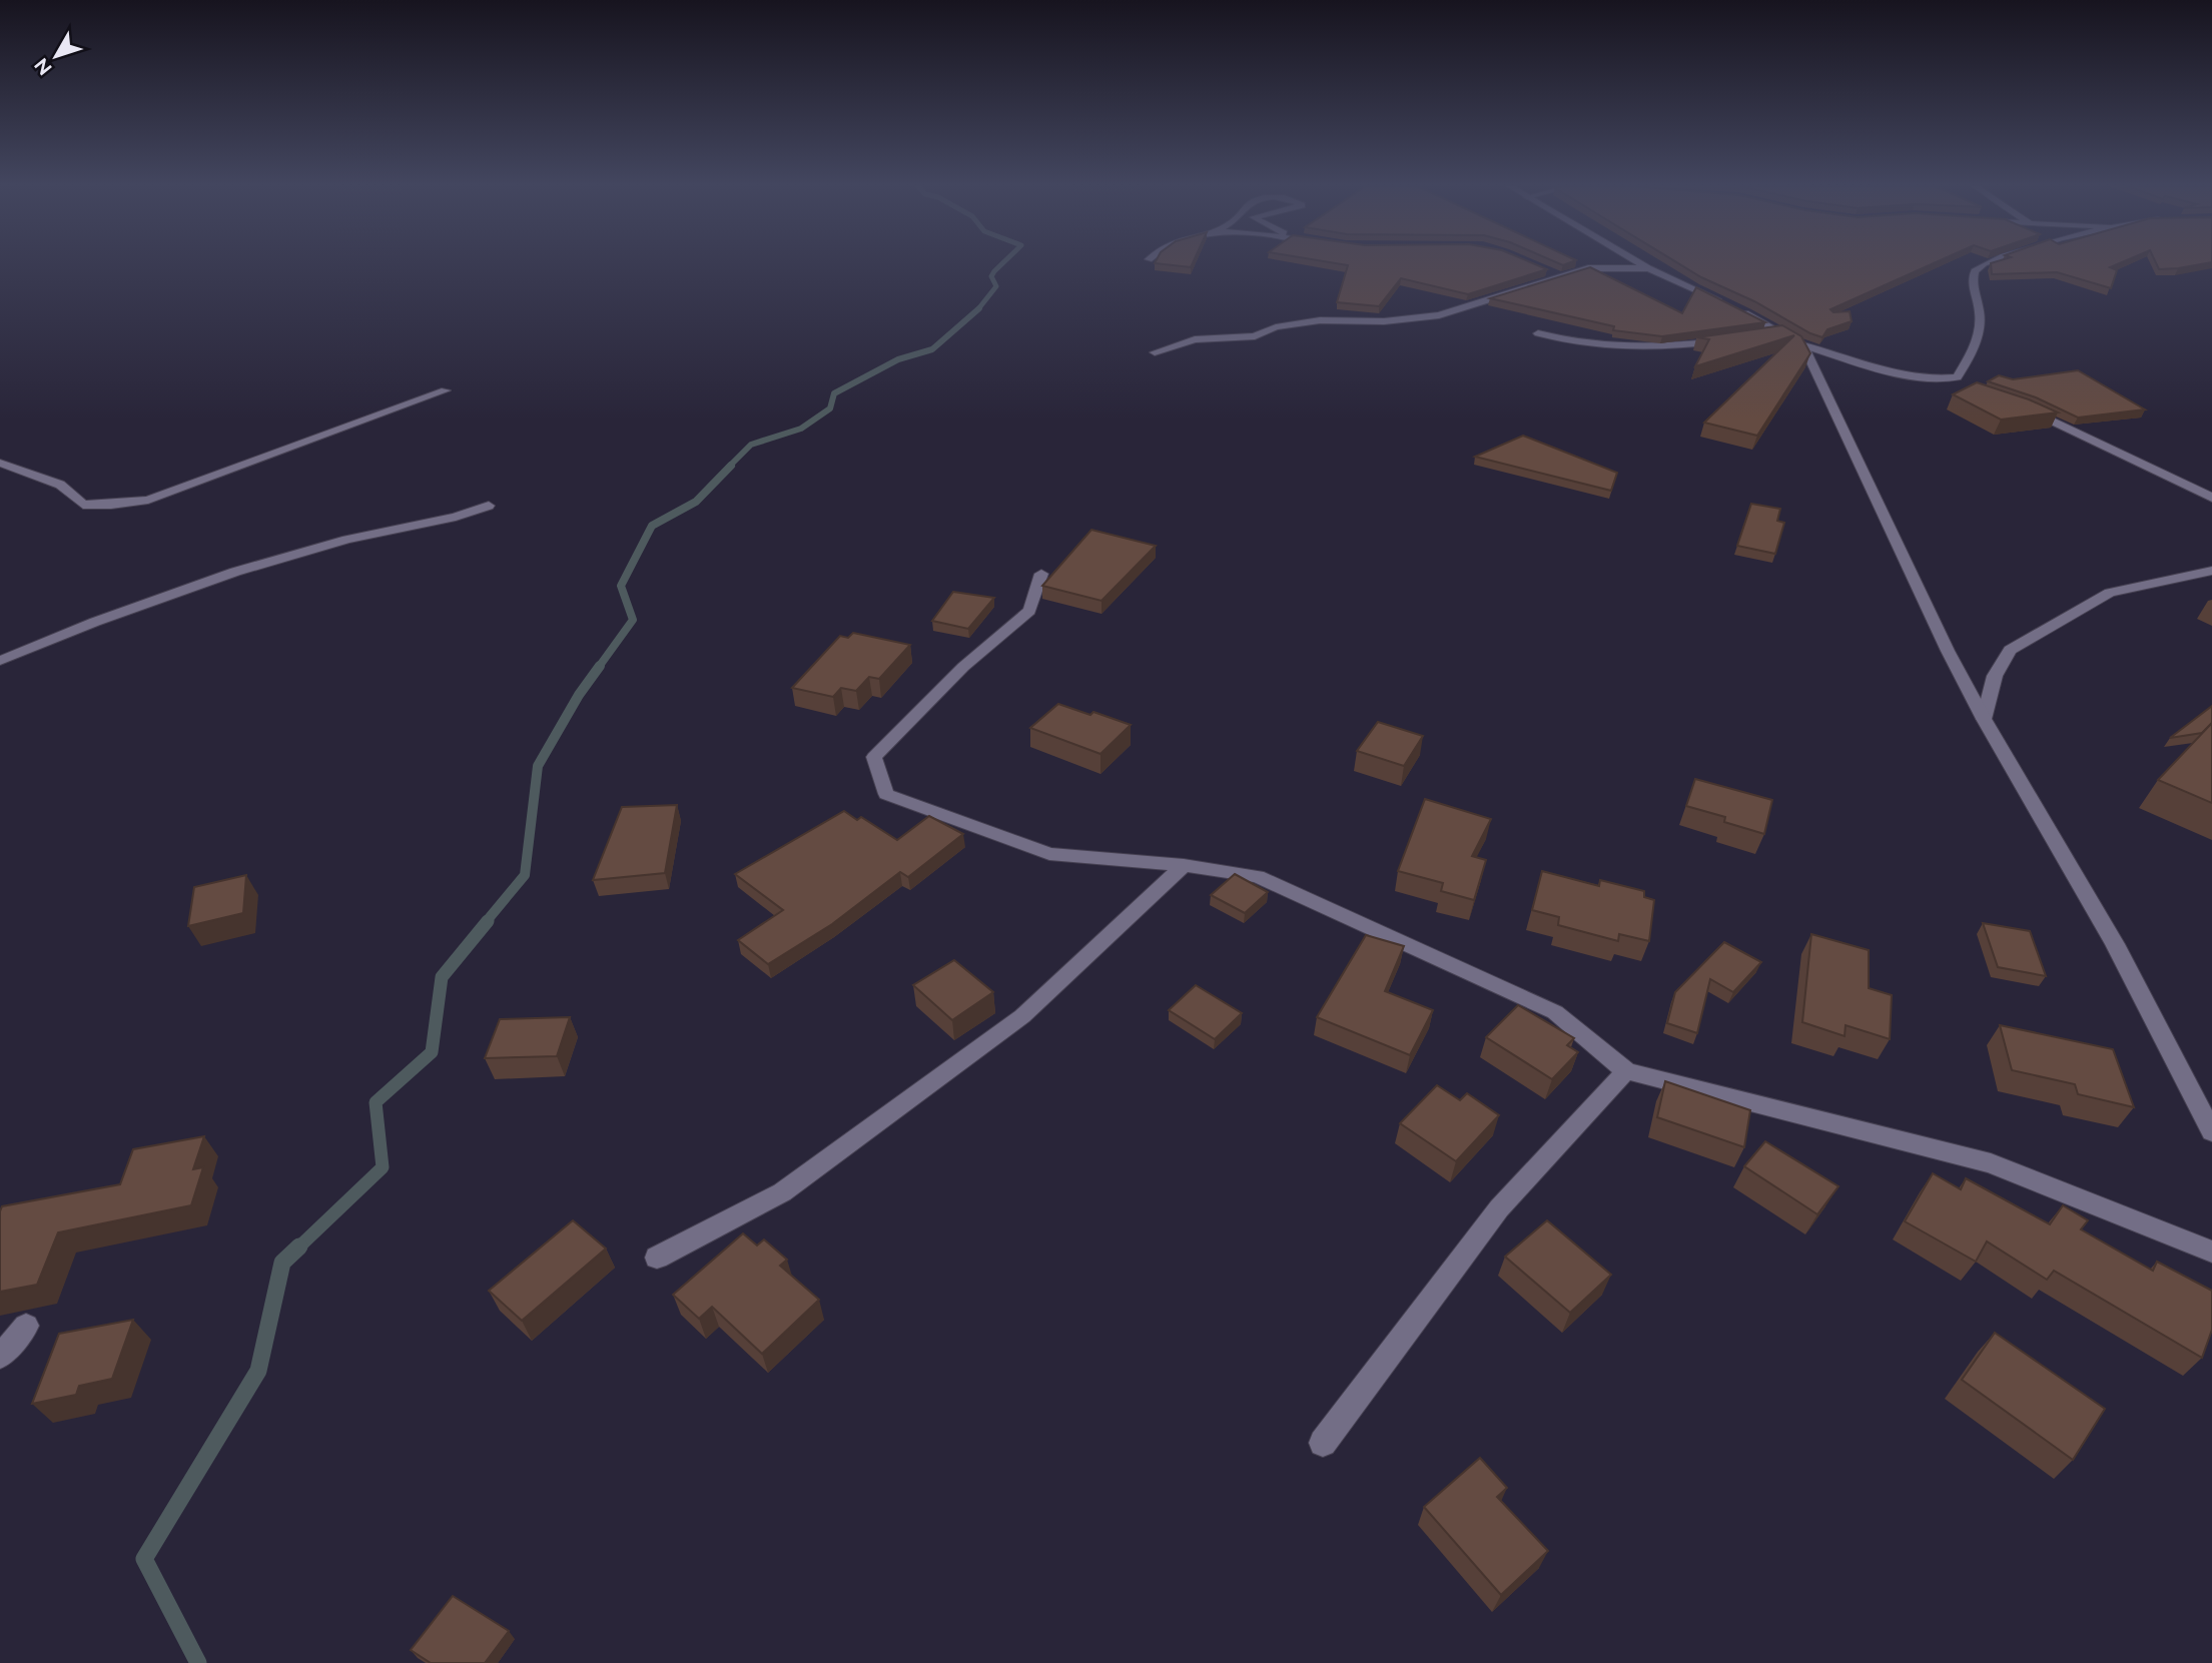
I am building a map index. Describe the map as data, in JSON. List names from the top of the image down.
{
  "north": "bottom left"
}
